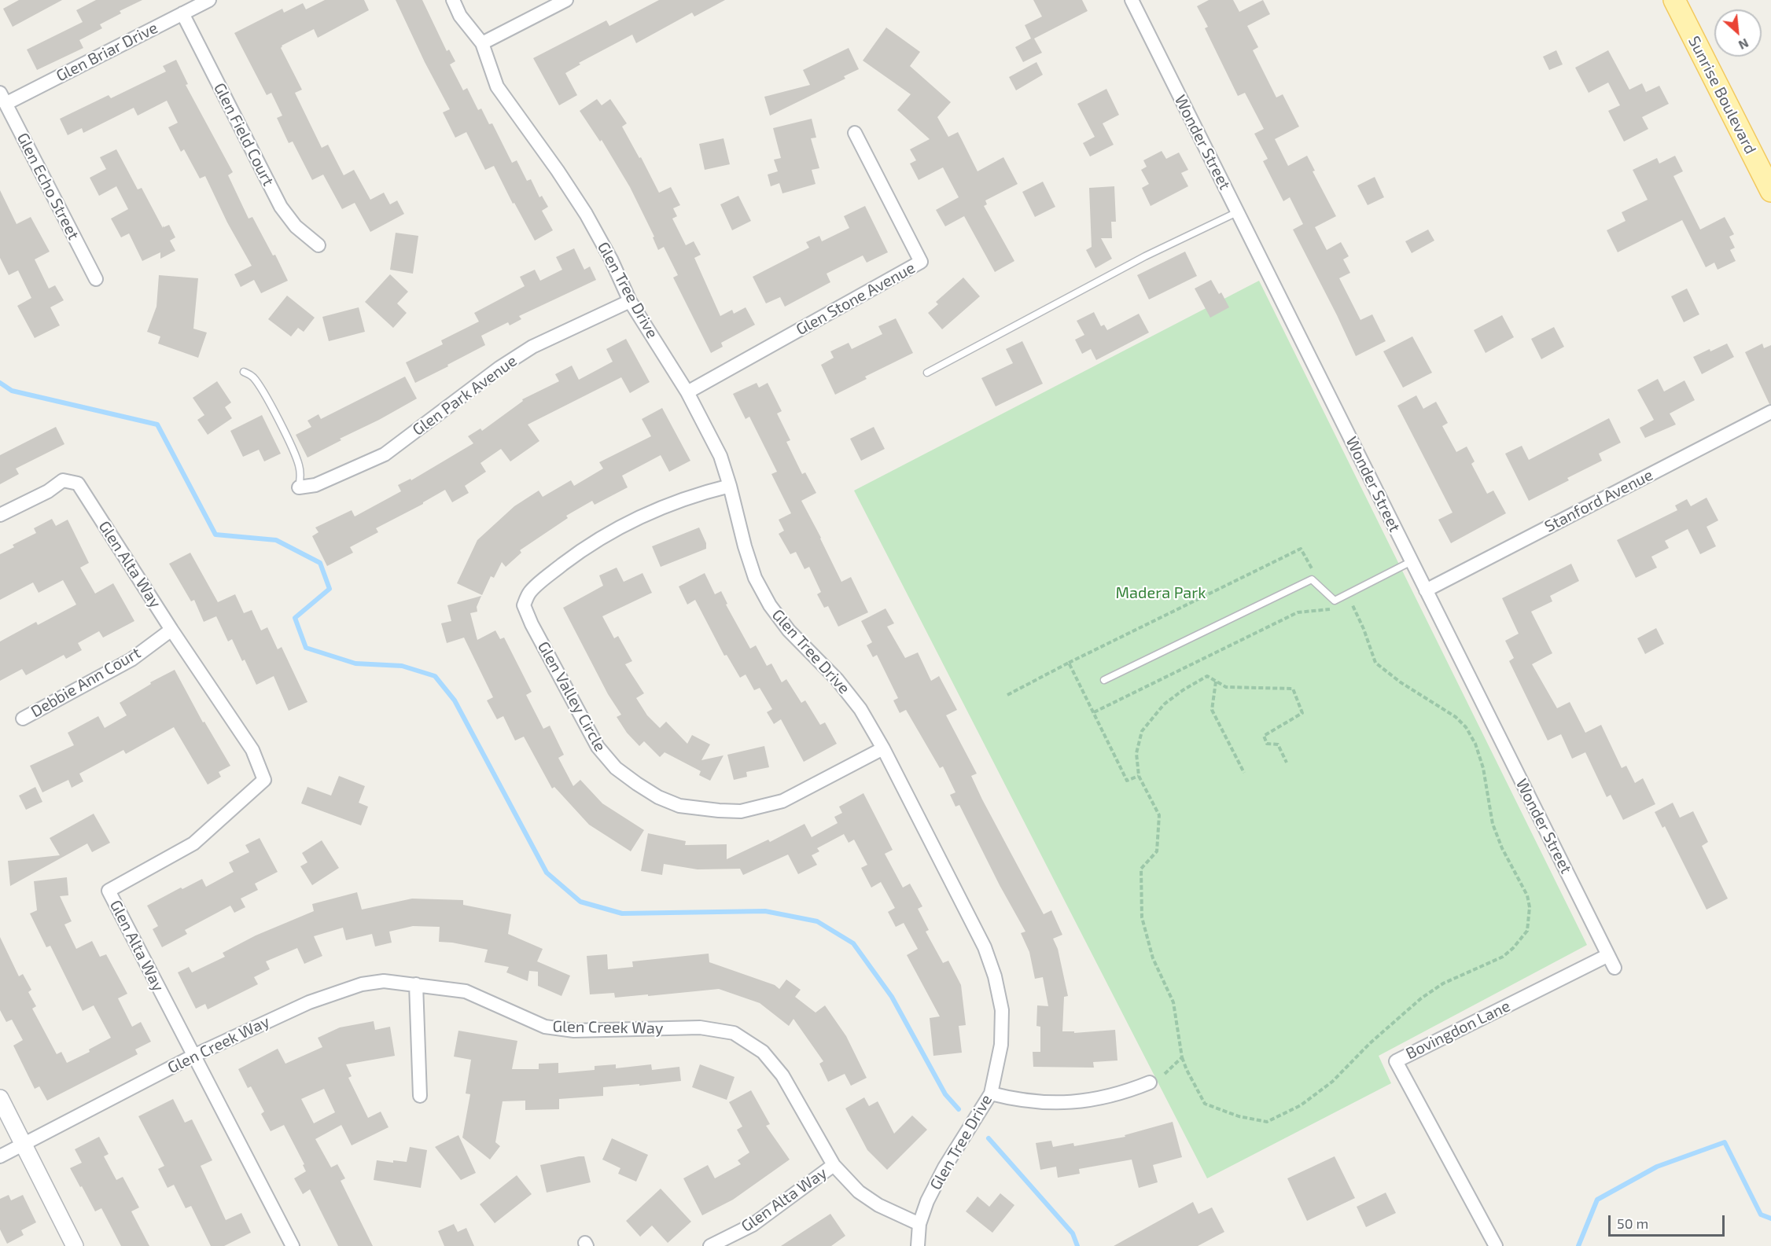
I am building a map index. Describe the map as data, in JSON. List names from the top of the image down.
{
  "streets": {
    "main road": ["Sunrise Boulevard"],
    "street": [
      "Glen Briar Drive",
      "Glen Field Court",
      "Wonder Street",
      "Glen Echo Street",
      "Glen Tree Drive",
      "Glen Stone Avenue",
      "Glen Park Avenue",
      "Stanford Avenue",
      "Glen Alta Way",
      "Debbie Ann Court",
      "Glen Valley Circle",
      "Glen Creek Way",
      "Bovingdon Lane"
    ]
  },
  "crossings": [
    ["Glen Briar Drive", "Glen Field Court"],
    ["Glen Briar Drive", "Glen Echo Street"],
    ["Wonder Street", "Stanford Avenue"],
    ["Wonder Street", "Bovingdon Lane"],
    ["Glen Tree Drive", "Glen Stone Avenue"],
    ["Glen Tree Drive", "Glen Park Avenue"],
    ["Glen Tree Drive", "Glen Valley Circle"],
    ["Glen Tree Drive", "Glen Creek Way"],
    ["Glen Alta Way", "Debbie Ann Court"],
    ["Glen Alta Way", "Glen Creek Way"]
  ],
  "parks": ["Madera Park"],
  "scale_bar": "50 m",
  "north": "bottom right"
}
